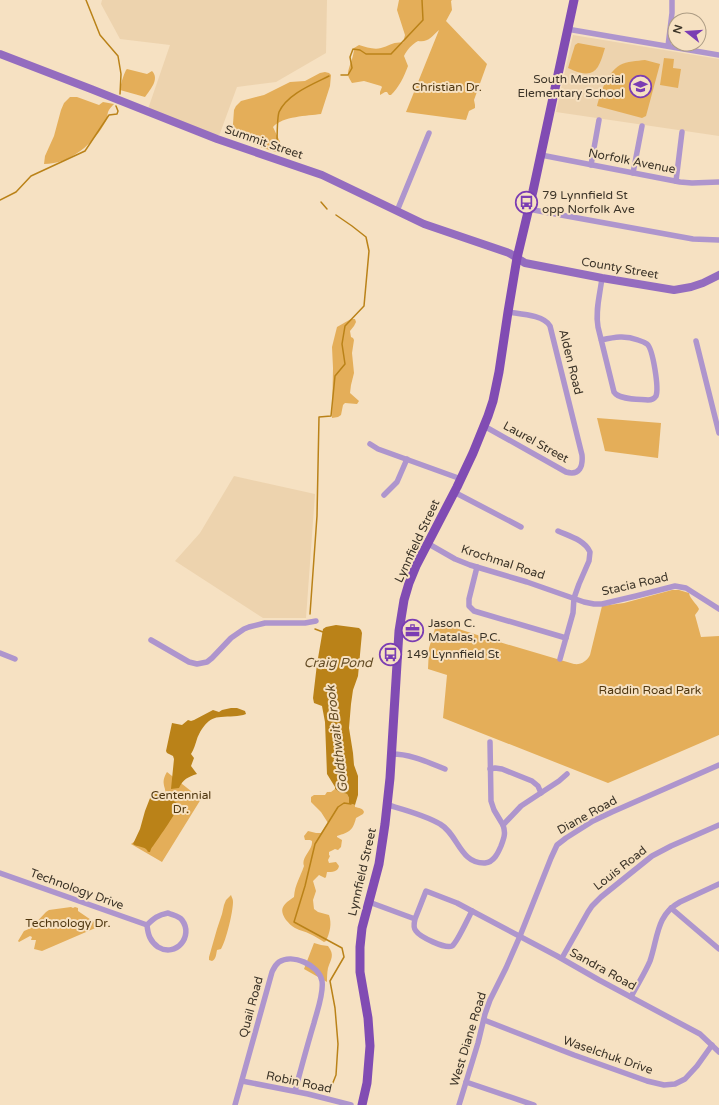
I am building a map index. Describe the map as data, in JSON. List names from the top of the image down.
{
  "streets": {
    "main road": ["Summit Street", "County Street", "Lynnfield Street"],
    "street": [
      "Norfolk Avenue",
      "Alden Road",
      "Laurel Street",
      "Krochmal Road",
      "Stacia Road",
      "Diane Road",
      "Louis Road",
      "Technology Drive",
      "Sandra Road",
      "Quail Road",
      "West Diane Road",
      "Waselchuk Drive",
      "Robin Road"
    ]
  },
  "crossings": [
    ["Summit Street", "County Street"],
    ["Summit Street", "Lynnfield Street"],
    ["Norfolk Avenue", "Lynnfield Street"],
    ["County Street", "Lynnfield Street"],
    ["Alden Road", "Laurel Street"],
    ["Alden Road", "Lynnfield Street"],
    ["Laurel Street", "Lynnfield Street"],
    ["Lynnfield Street", "Krochmal Road"],
    ["Krochmal Road", "Stacia Road"],
    ["Diane Road", "Sandra Road"],
    ["Diane Road", "West Diane Road"],
    ["Louis Road", "Sandra Road"],
    ["Sandra Road", "West Diane Road"],
    ["Sandra Road", "Waselchuk Drive"],
    ["Quail Road", "Robin Road"],
    ["West Diane Road", "Waselchuk Drive"]
  ],
  "water": ["Craig Pond", "Goldthwait Brook"],
  "parks": [
    "Christian Dr.",
    "Raddin Road Park",
    "Centennial Dr.",
    "Technology Dr."
  ],
  "places": {
    "school or university": ["South Memorial Elementary School"],
    "bus stop": ["79 Lynnfield St opp Norfolk Ave", "149 Lynnfield St"],
    "office": ["Jason C. Matalas, P.C."]
  },
  "north": "left"
}
